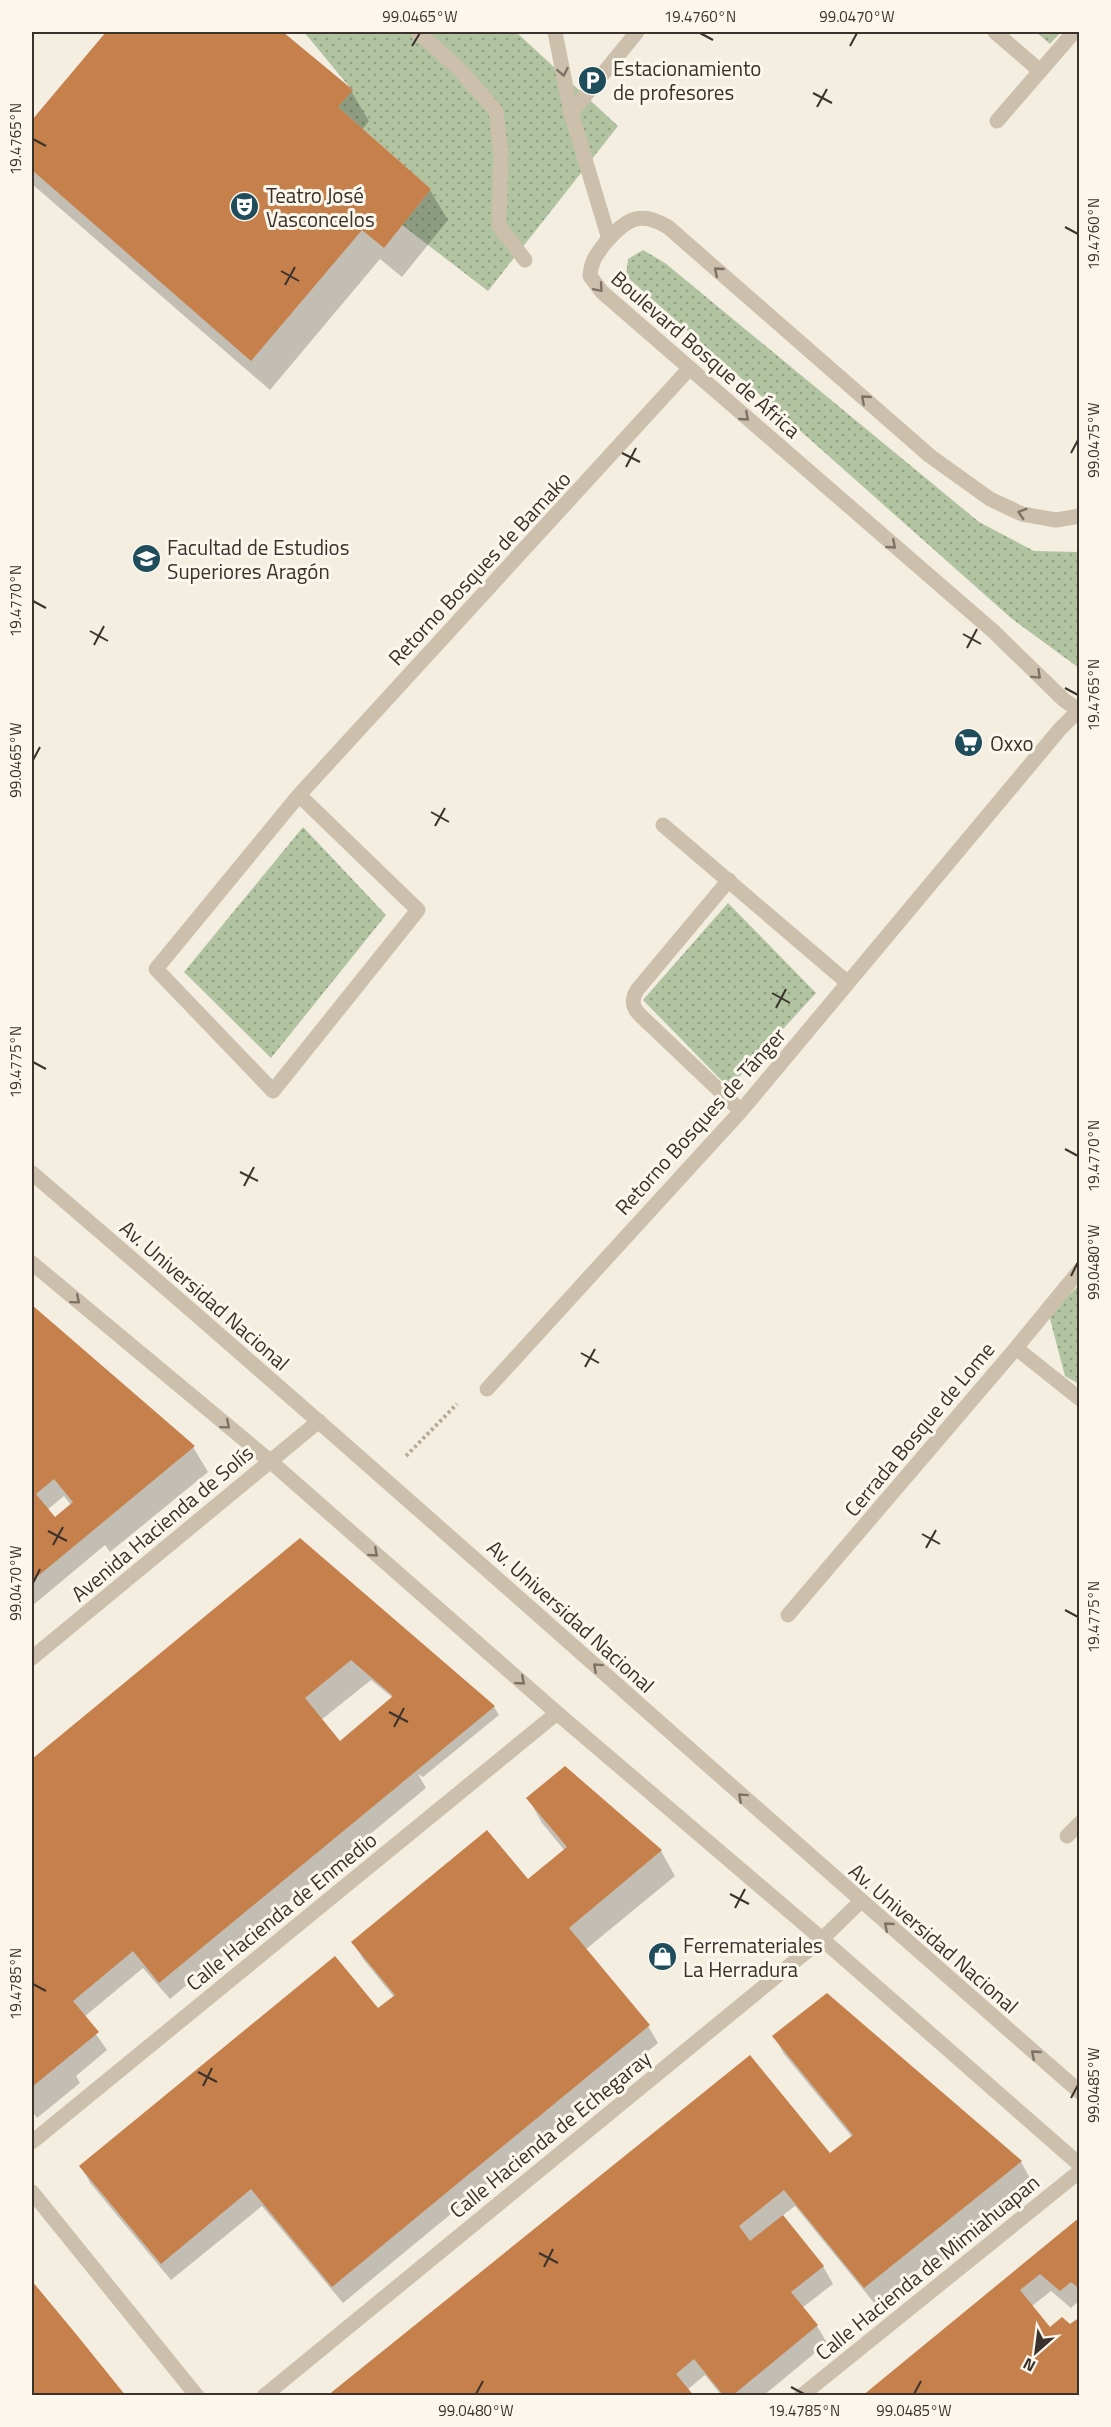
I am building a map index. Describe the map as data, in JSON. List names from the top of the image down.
{
  "streets": {
    "street": [
      "Boulevard Bosque de África",
      "Retorno Bosques de Bamako",
      "Retorno Bosques de Tánger",
      "Av. Universidad Nacional",
      "Cerrada Bosque de Lome",
      "Avenida Hacienda de Solís",
      "Calle Hacienda de Enmedio",
      "Calle Hacienda de Echegaray",
      "Calle Hacienda de Mimiahuapan"
    ]
  },
  "crossings": [
    ["Boulevard Bosque de África", "Retorno Bosques de Bamako"],
    ["Boulevard Bosque de África", "Retorno Bosques de Tánger"],
    ["Av. Universidad Nacional", "Avenida Hacienda de Solís"],
    ["Av. Universidad Nacional", "Calle Hacienda de Echegaray"]
  ],
  "places": {
    "parking": ["Estacionamiento de profesores"],
    "theatre": ["Teatro José Vasconcelos"],
    "school or university": ["Facultad de Estudios Superiores Aragón"],
    "supermarket": ["Oxxo"],
    "shop": ["Ferremateriales La Herradura"]
  },
  "north": "bottom left",
  "coordinates": [
    "99.0465°W",
    "19.4760°N",
    "99.0470°W",
    "19.4765°N",
    "99.0475°W",
    "19.4770°N",
    "19.4775°N",
    "99.0480°W",
    "19.4785°N",
    "99.0485°W"
  ]
}
